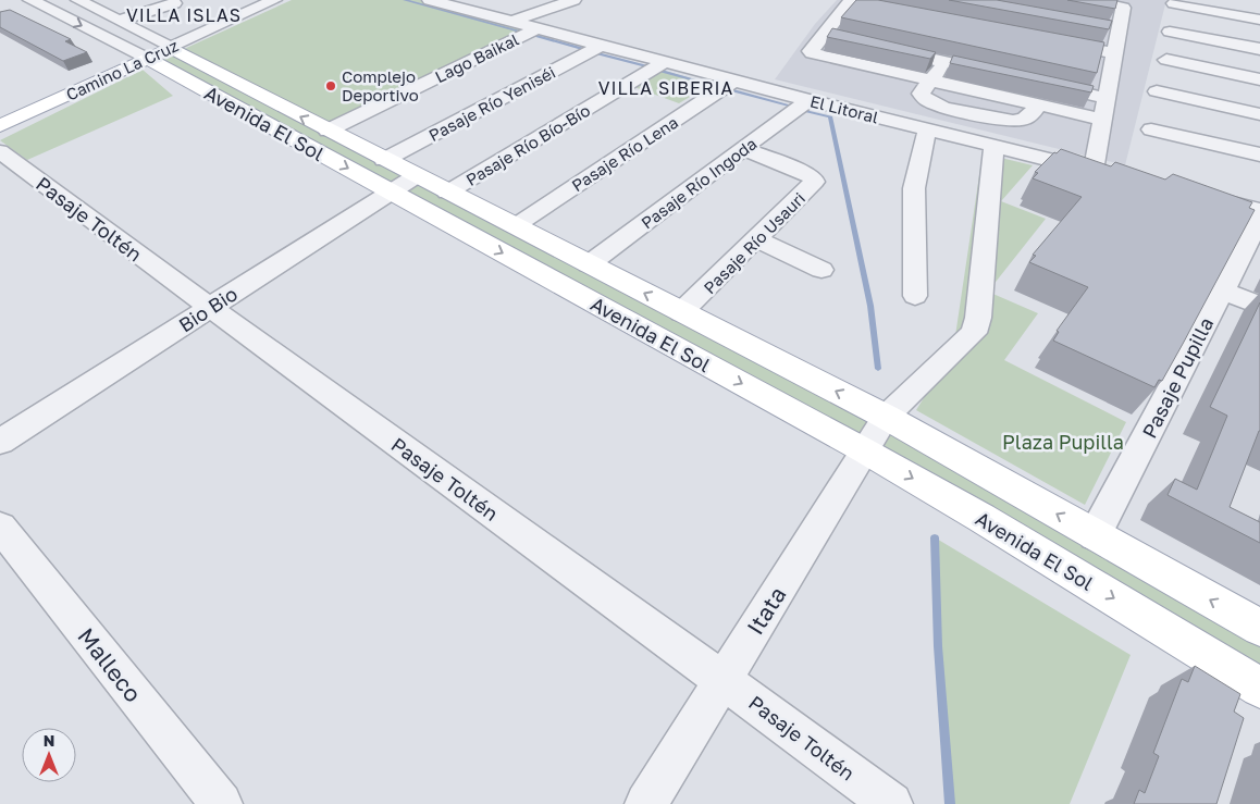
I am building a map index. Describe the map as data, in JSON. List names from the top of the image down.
{
  "streets": {
    "main road": ["Camino La Cruz", "Avenida El Sol"],
    "street": [
      "Lago Baikal",
      "Pasaje Río Yeniséi",
      "El Litoral",
      "Pasaje Río Bío-Bío",
      "Pasaje Río Lena",
      "Pasaje Río Ingoda",
      "Pasaje Toltén",
      "Pasaje Río Usauri",
      "Bio Bio",
      "Pasaje Pupilla",
      "Itata",
      "Malleco"
    ]
  },
  "crossings": [
    ["Lago Baikal", "El Litoral"],
    ["Lago Baikal", "Avenida El Sol"],
    ["Camino La Cruz", "Avenida El Sol"],
    ["Pasaje Río Yeniséi", "El Litoral"],
    ["Pasaje Río Yeniséi", "Avenida El Sol"],
    ["El Litoral", "Pasaje Río Bío-Bío"],
    ["El Litoral", "Pasaje Río Lena"],
    ["El Litoral", "Pasaje Río Ingoda"],
    ["El Litoral", "Itata"],
    ["Avenida El Sol", "Pasaje Río Bío-Bío"],
    ["Avenida El Sol", "Pasaje Río Lena"],
    ["Avenida El Sol", "Pasaje Río Ingoda"],
    ["Avenida El Sol", "Pasaje Río Usauri"],
    ["Avenida El Sol", "Bio Bio"],
    ["Avenida El Sol", "Pasaje Pupilla"],
    ["Avenida El Sol", "Itata"],
    ["Pasaje Río Ingoda", "Pasaje Río Usauri"],
    ["Pasaje Toltén", "Bio Bio"],
    ["Pasaje Toltén", "Itata"]
  ],
  "districts": ["VILLA ISLAS", "VILLA SIBERIA"],
  "parks": ["Plaza Pupilla"],
  "places": ["Complejo Deportivo"],
  "north": "top"
}
